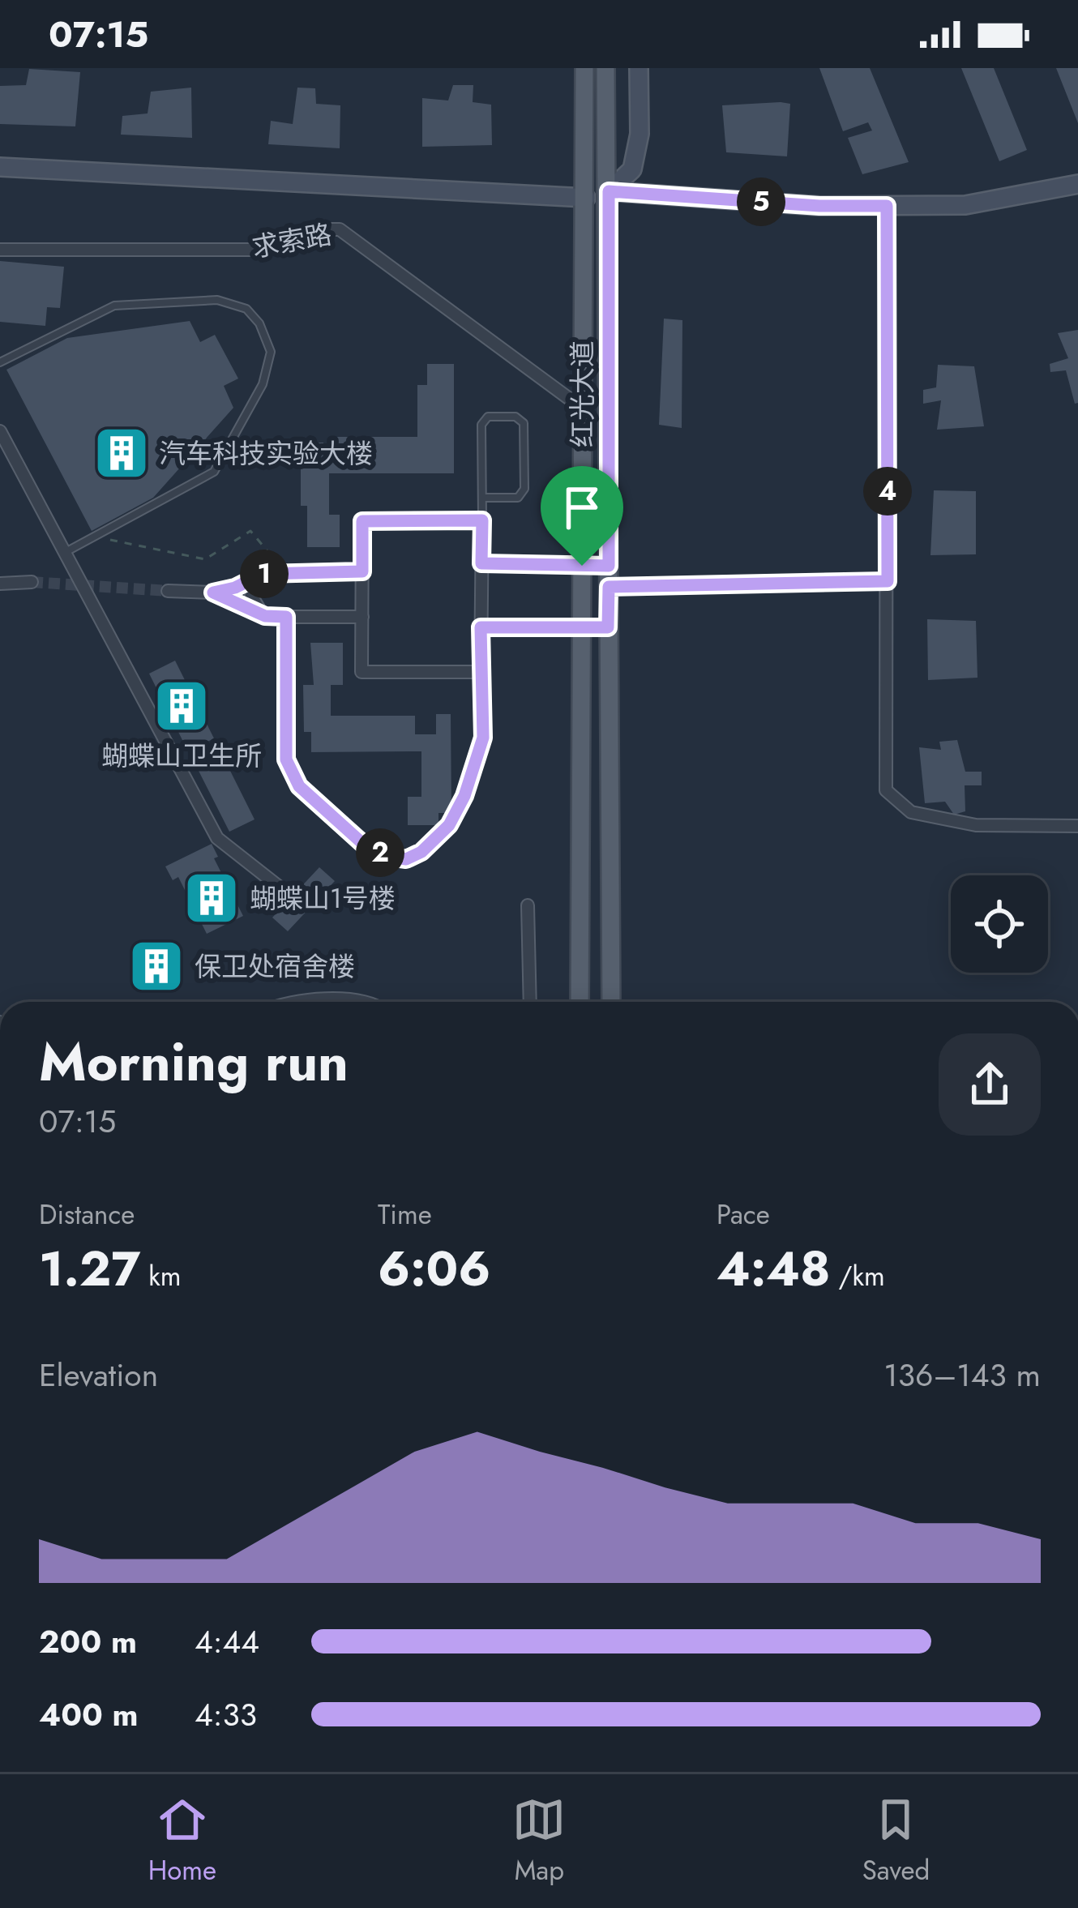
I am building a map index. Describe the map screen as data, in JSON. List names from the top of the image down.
{
  "streets": {
    "main road": ["红光大道"],
    "street": ["求索路"]
  },
  "crossings": [
    ["求索路", "红光大道"]
  ],
  "places": {
    "building": [
      "汽车科技实验大楼",
      "蝴蝶山卫生所",
      "蝴蝶山1号楼",
      "保卫处宿舍楼"
    ]
  },
  "page": {
    "status": "07:15",
    "pins": [
      "5",
      "4",
      "1",
      "2"
    ],
    "heading": ["Morning run", "07:15"],
    "stats": [
      ["Distance", "1.27 km"],
      ["Time", "6:06"],
      ["Pace", "4:48 /km"]
    ],
    "chart": ["Elevation", "136–143 m"],
    "list": [
      {
        "name": "200 m",
        "note": "4:44"
      },
      {
        "name": "400 m",
        "note": "4:33"
      }
    ],
    "tabs": ["Home", "Map", "Saved"]
  }
}
